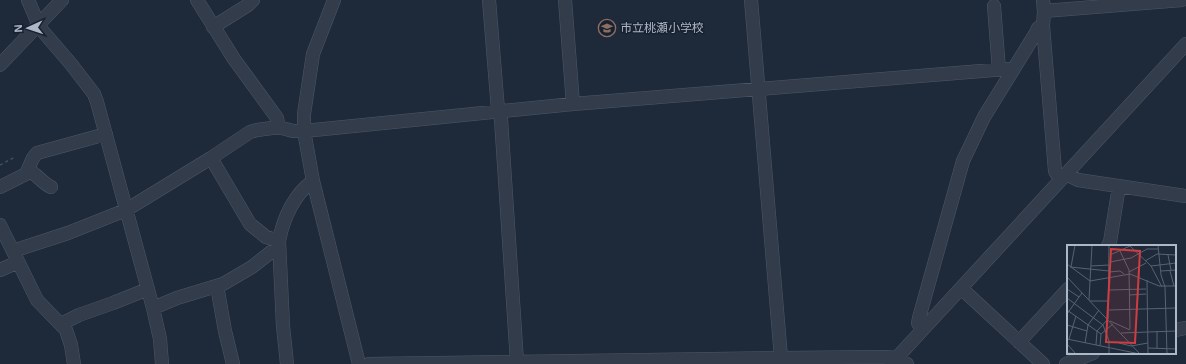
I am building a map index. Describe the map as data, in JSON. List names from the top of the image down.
{
  "places": {
    "school or university": ["市立桃瀬小学校"]
  },
  "north": "left"
}
